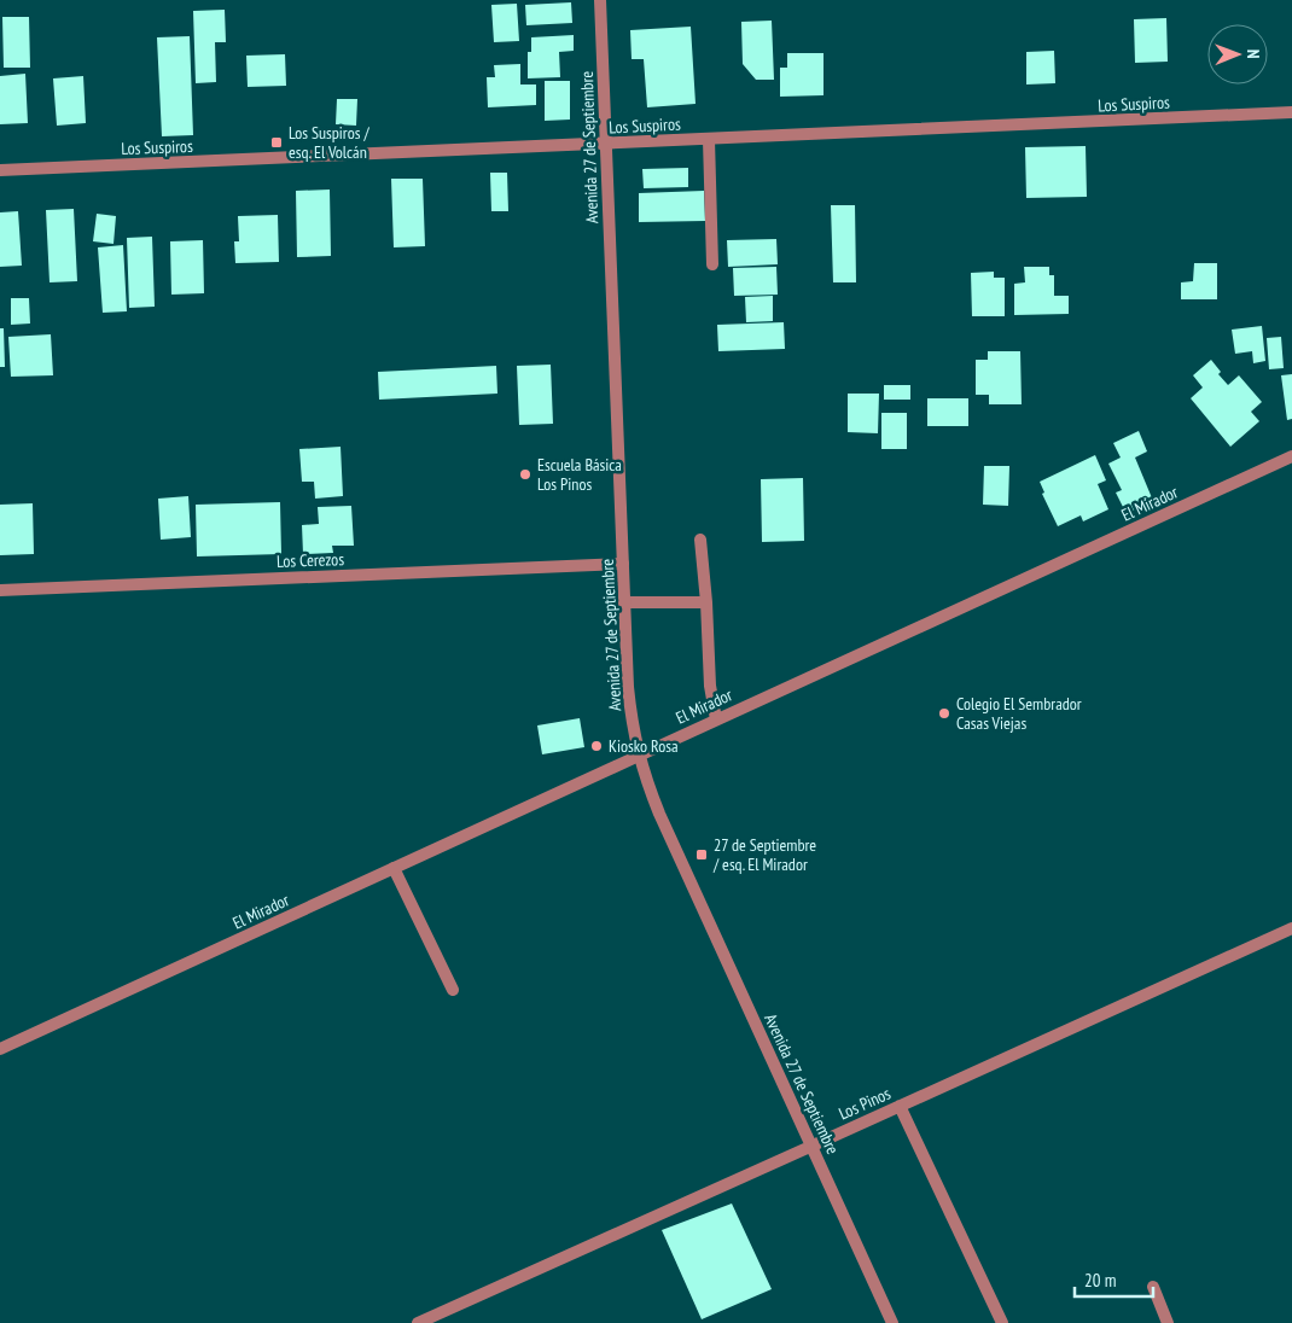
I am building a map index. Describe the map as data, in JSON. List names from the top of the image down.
{
  "streets": {
    "street": [
      "Los Suspiros",
      "Avenida 27 de Septiembre",
      "El Mirador",
      "Los Cerezos",
      "Los Pinos"
    ]
  },
  "crossings": [
    ["Los Suspiros", "Avenida 27 de Septiembre"],
    ["Avenida 27 de Septiembre", "El Mirador"],
    ["Avenida 27 de Septiembre", "Los Cerezos"],
    ["Avenida 27 de Septiembre", "Los Pinos"]
  ],
  "places": {
    "transit": ["Los Suspiros / esq. El Volcán", "27 de Septiembre / esq. El Mirador"],
    "other": ["Escuela Básica Los Pinos", "Colegio El Sembrador Casas Viejas", "Kiosko Rosa"]
  },
  "scale_bar": "20 m",
  "north": "right"
}
